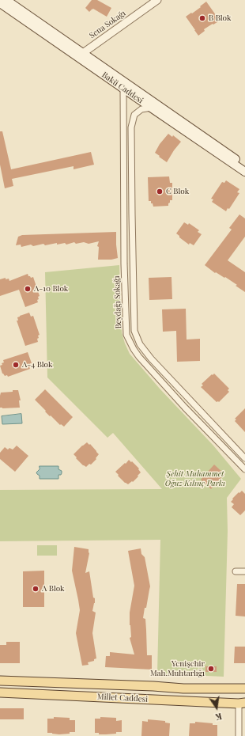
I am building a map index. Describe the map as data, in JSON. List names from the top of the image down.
{
  "streets": {
    "main road": ["Bakü Caddesi", "Millet Caddesi"],
    "street": ["Sena Sokağı", "Beydağı Sokağı"]
  },
  "crossings": [
    ["Sena Sokağı", "Bakü Caddesi"],
    ["Bakü Caddesi", "Beydağı Sokağı"]
  ],
  "parks": ["Şehit Muhammet Oğuz Kılınç Parkı"],
  "places": [
    "B Blok",
    "C Blok",
    "A-10 Blok",
    "A-4 Blok",
    "A Blok",
    "Yenişehir Mah.Muhtarlığı"
  ],
  "north": "bottom"
}
